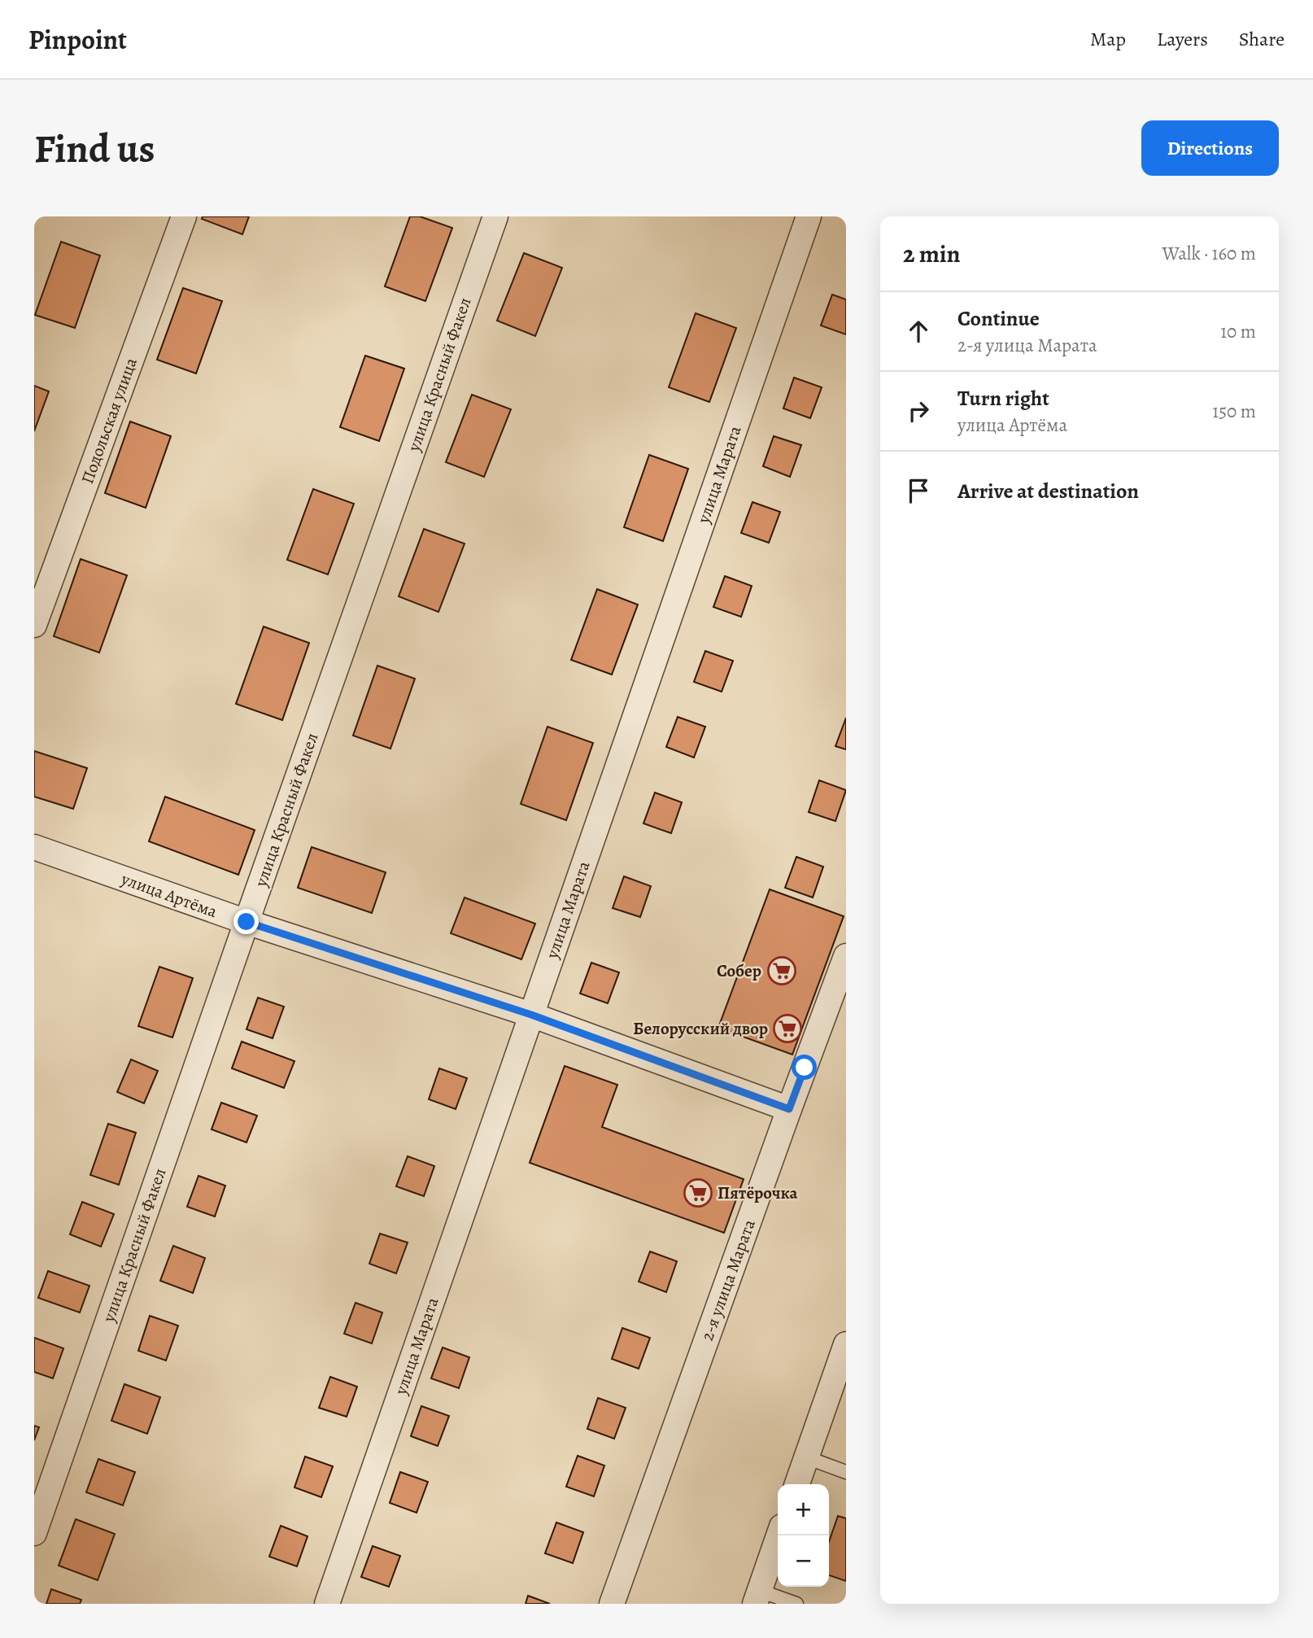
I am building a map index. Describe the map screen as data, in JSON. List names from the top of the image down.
{
  "streets": {
    "street": [
      "улица Красный Факел",
      "Подольская улица",
      "улица Марата",
      "улица Артёма",
      "2-я улица Марата"
    ]
  },
  "crossings": [
    ["улица Красный Факел", "улица Артёма"],
    ["улица Марата", "улица Артёма"],
    ["улица Артёма", "2-я улица Марата"]
  ],
  "places": {
    "supermarket": ["Собер", "Белорусский двор", "Пятёрочка"]
  },
  "page": {
    "header": "Pinpoint",
    "nav": ["Map", "Layers", "Share"],
    "buttons": "Directions",
    "title": "Find us",
    "heading": ["2 min", "Walk · 160 m"],
    "list": [
      ["Continue", "2-я улица Марата", "10 m"],
      ["Turn right", "улица Артёма", "150 m"],
      "Arrive at destination"
    ],
    "map_buttons": ["+", "−"]
  }
}
